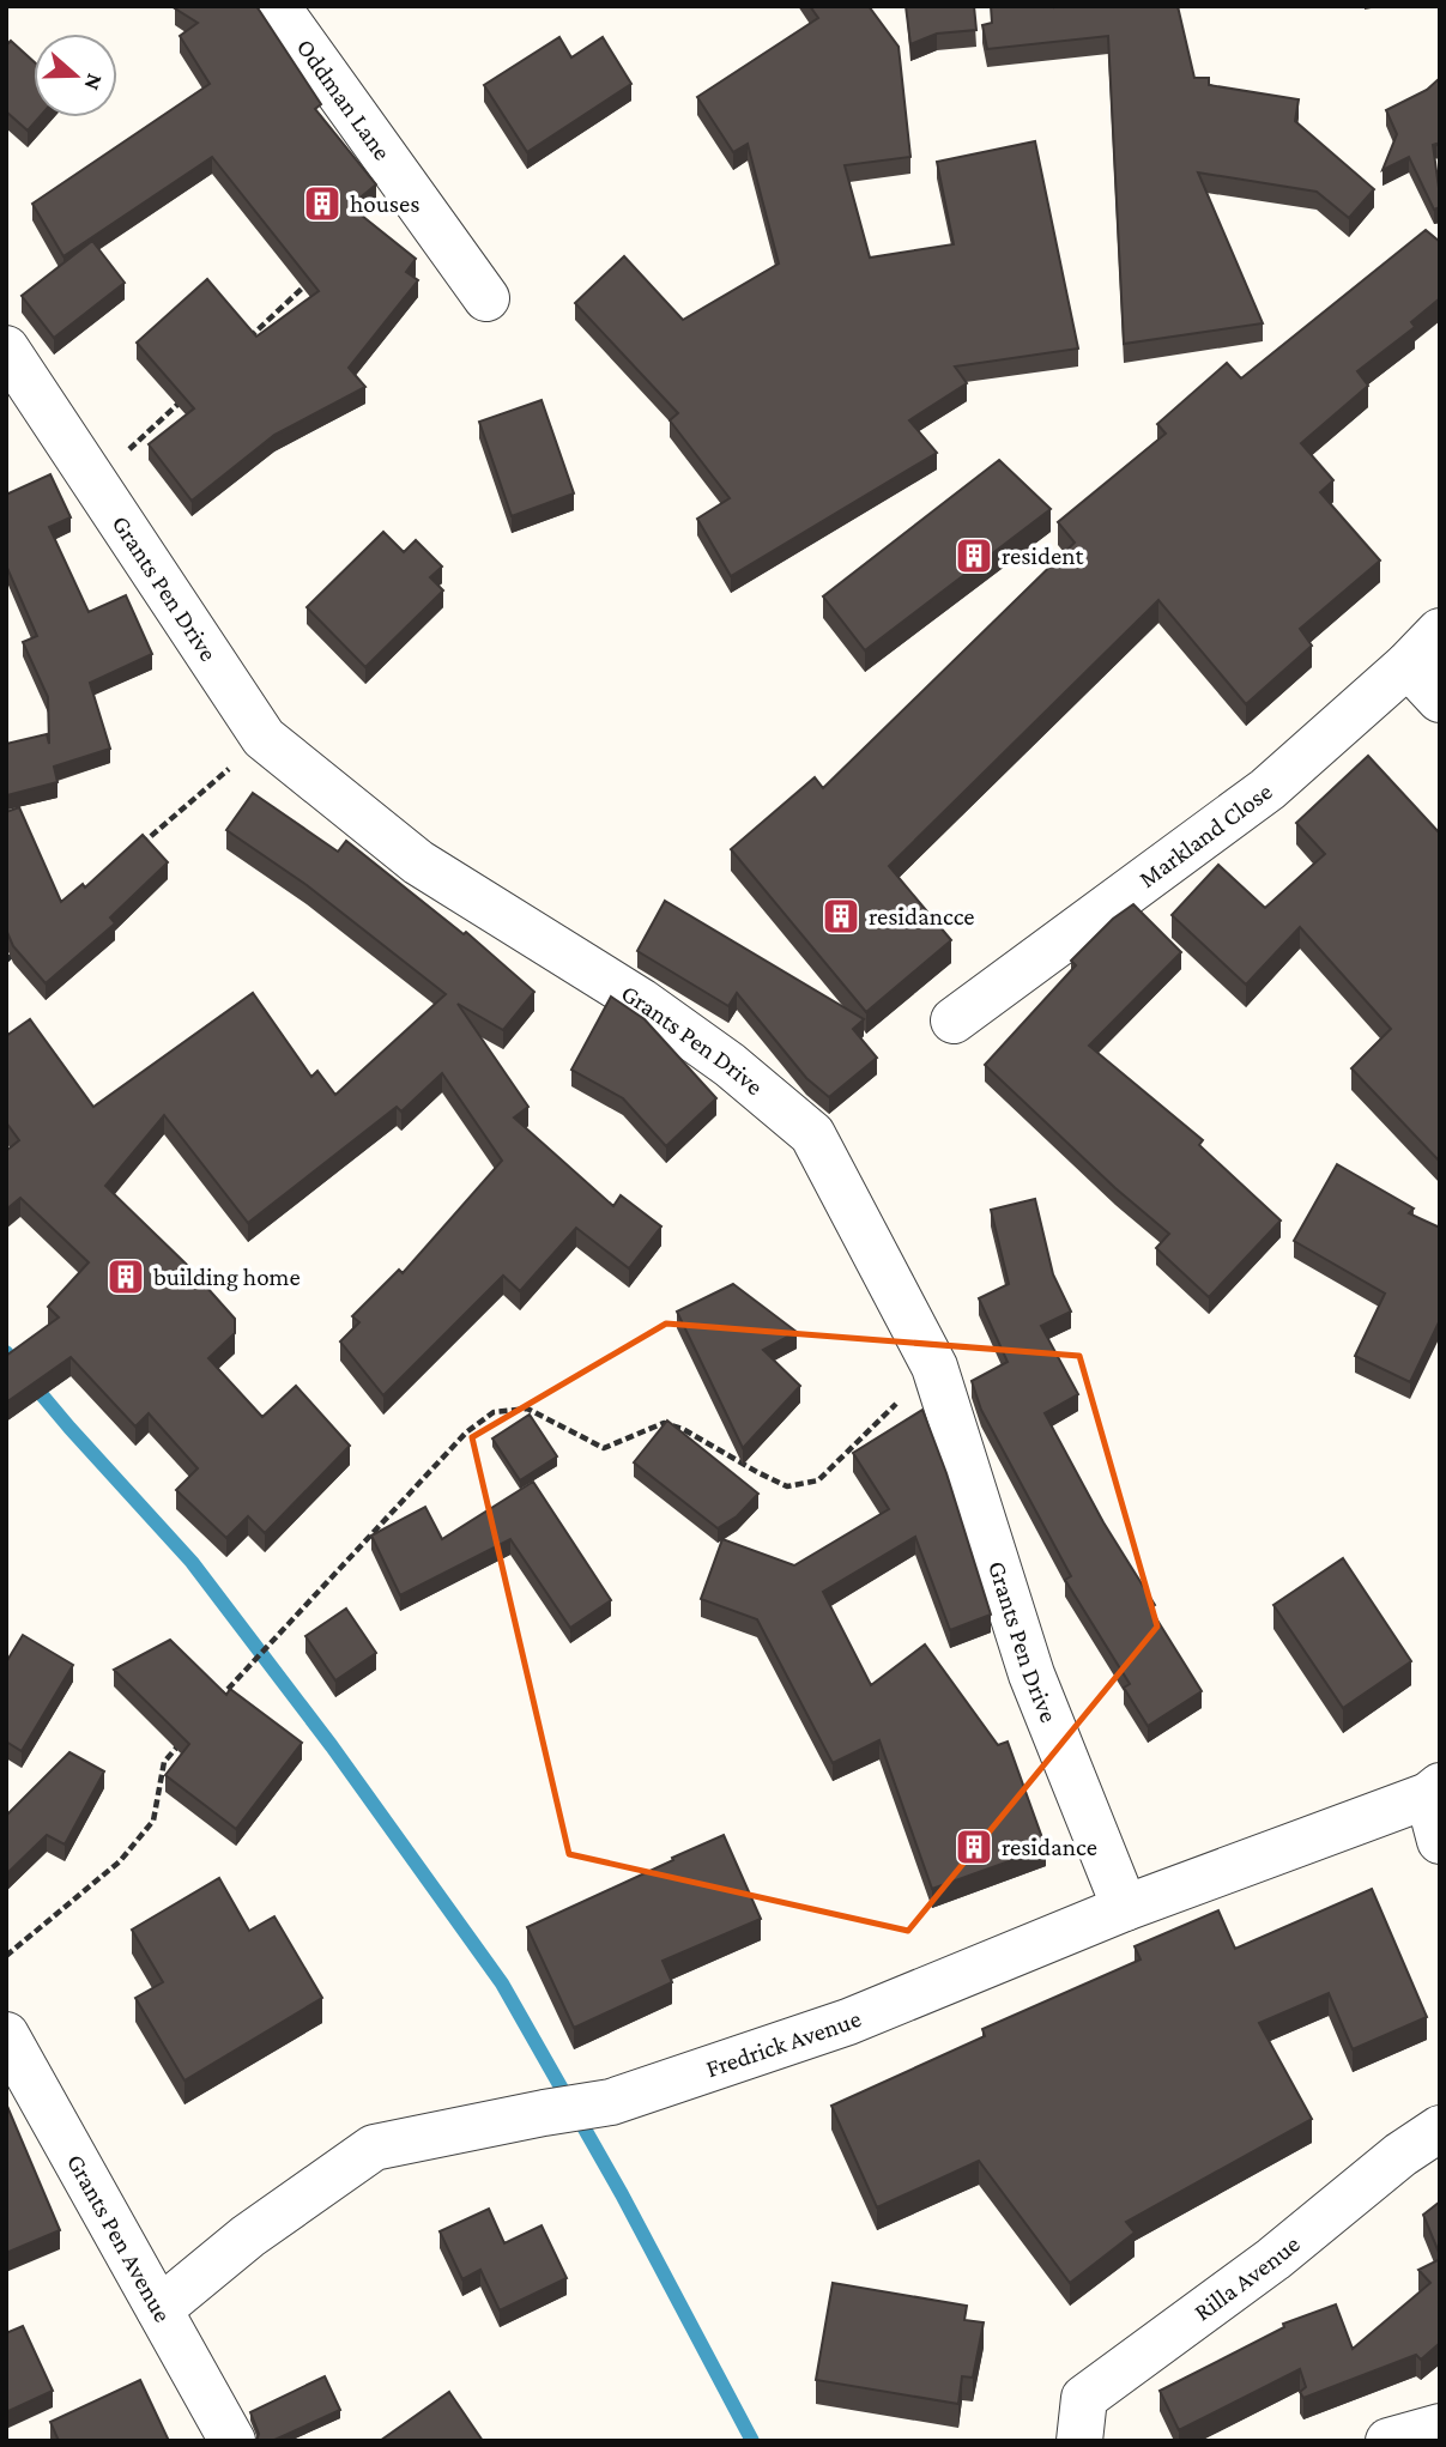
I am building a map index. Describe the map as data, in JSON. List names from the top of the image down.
{
  "streets": {
    "street": [
      "Oddman Lane",
      "Grants Pen Drive",
      "Markland Close",
      "Fredrick Avenue",
      "Grants Pen Avenue",
      "Rilla Avenue"
    ]
  },
  "crossings": [
    ["Grants Pen Drive", "Fredrick Avenue"],
    ["Fredrick Avenue", "Grants Pen Avenue"]
  ],
  "places": {
    "building": [
      "houses",
      "resident",
      "residancce",
      "building home",
      "residance"
    ]
  },
  "north": "right"
}
